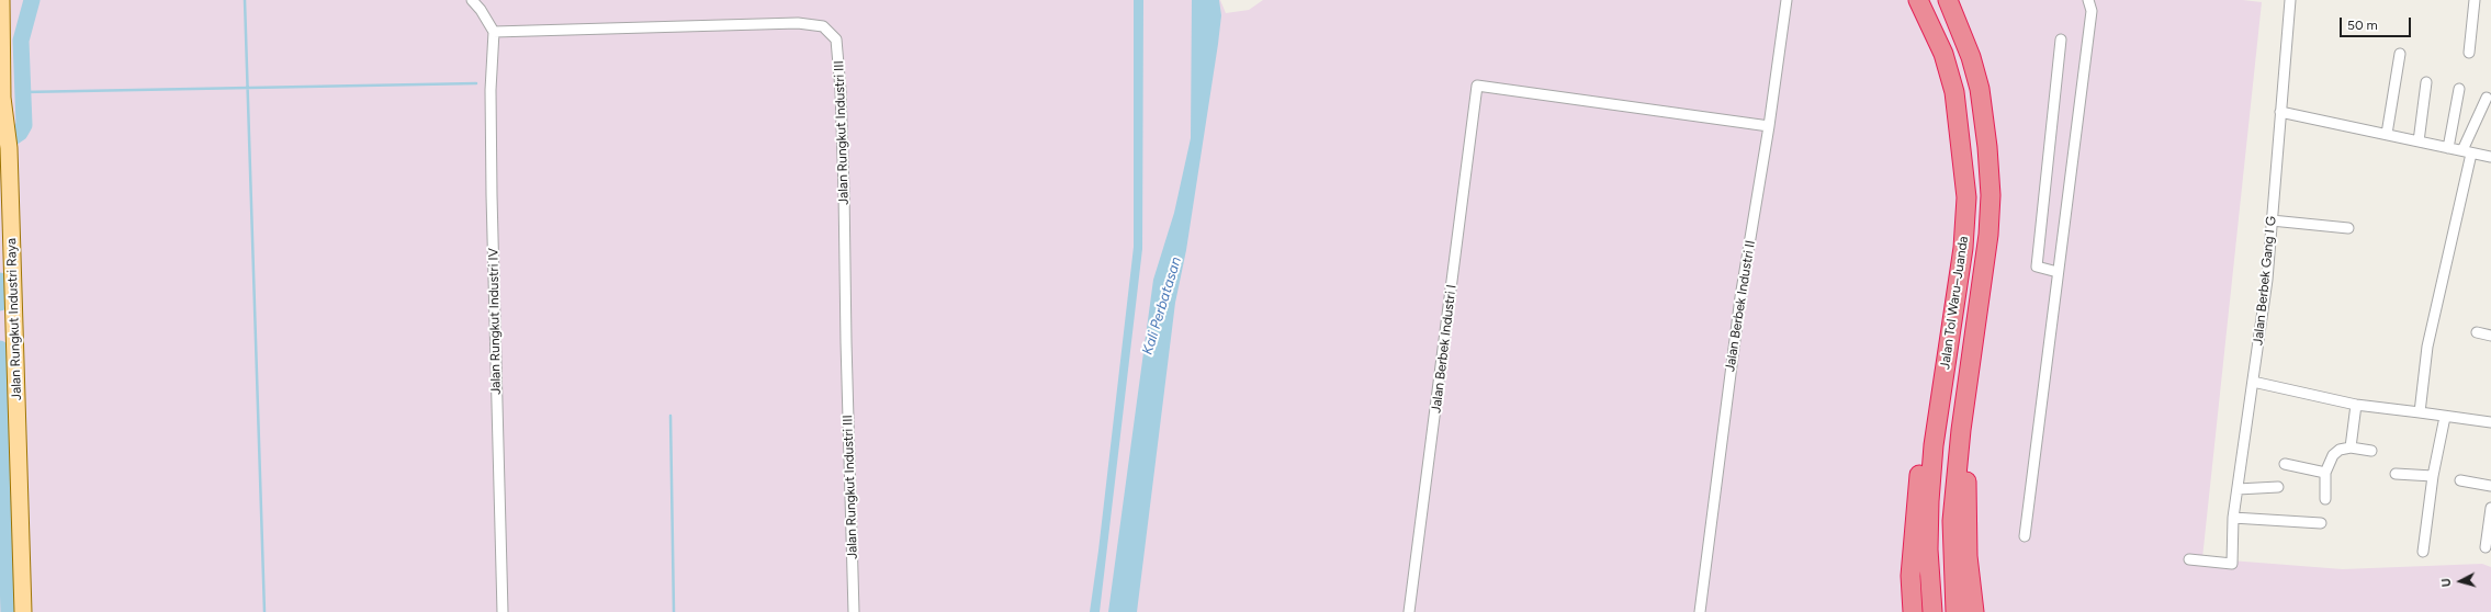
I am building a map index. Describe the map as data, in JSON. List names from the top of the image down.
{
  "streets": {
    "highway": ["Jalan Tol Waru–Juanda"],
    "main road": ["Jalan Rungkut Industri Raya"],
    "street": [
      "Jalan Rungkut Industri III",
      "Jalan Berbek Gang I G",
      "Jalan Berbek Industri II",
      "Jalan Rungkut Industri IV",
      "Jalan Berbek Industri I"
    ]
  },
  "crossings": [
    ["Jalan Rungkut Industri III", "Jalan Rungkut Industri IV"],
    ["Jalan Berbek Industri II", "Jalan Berbek Industri I"]
  ],
  "water": ["Kali Perbatasan"],
  "scale_bar": "50 m",
  "north": "left"
}
